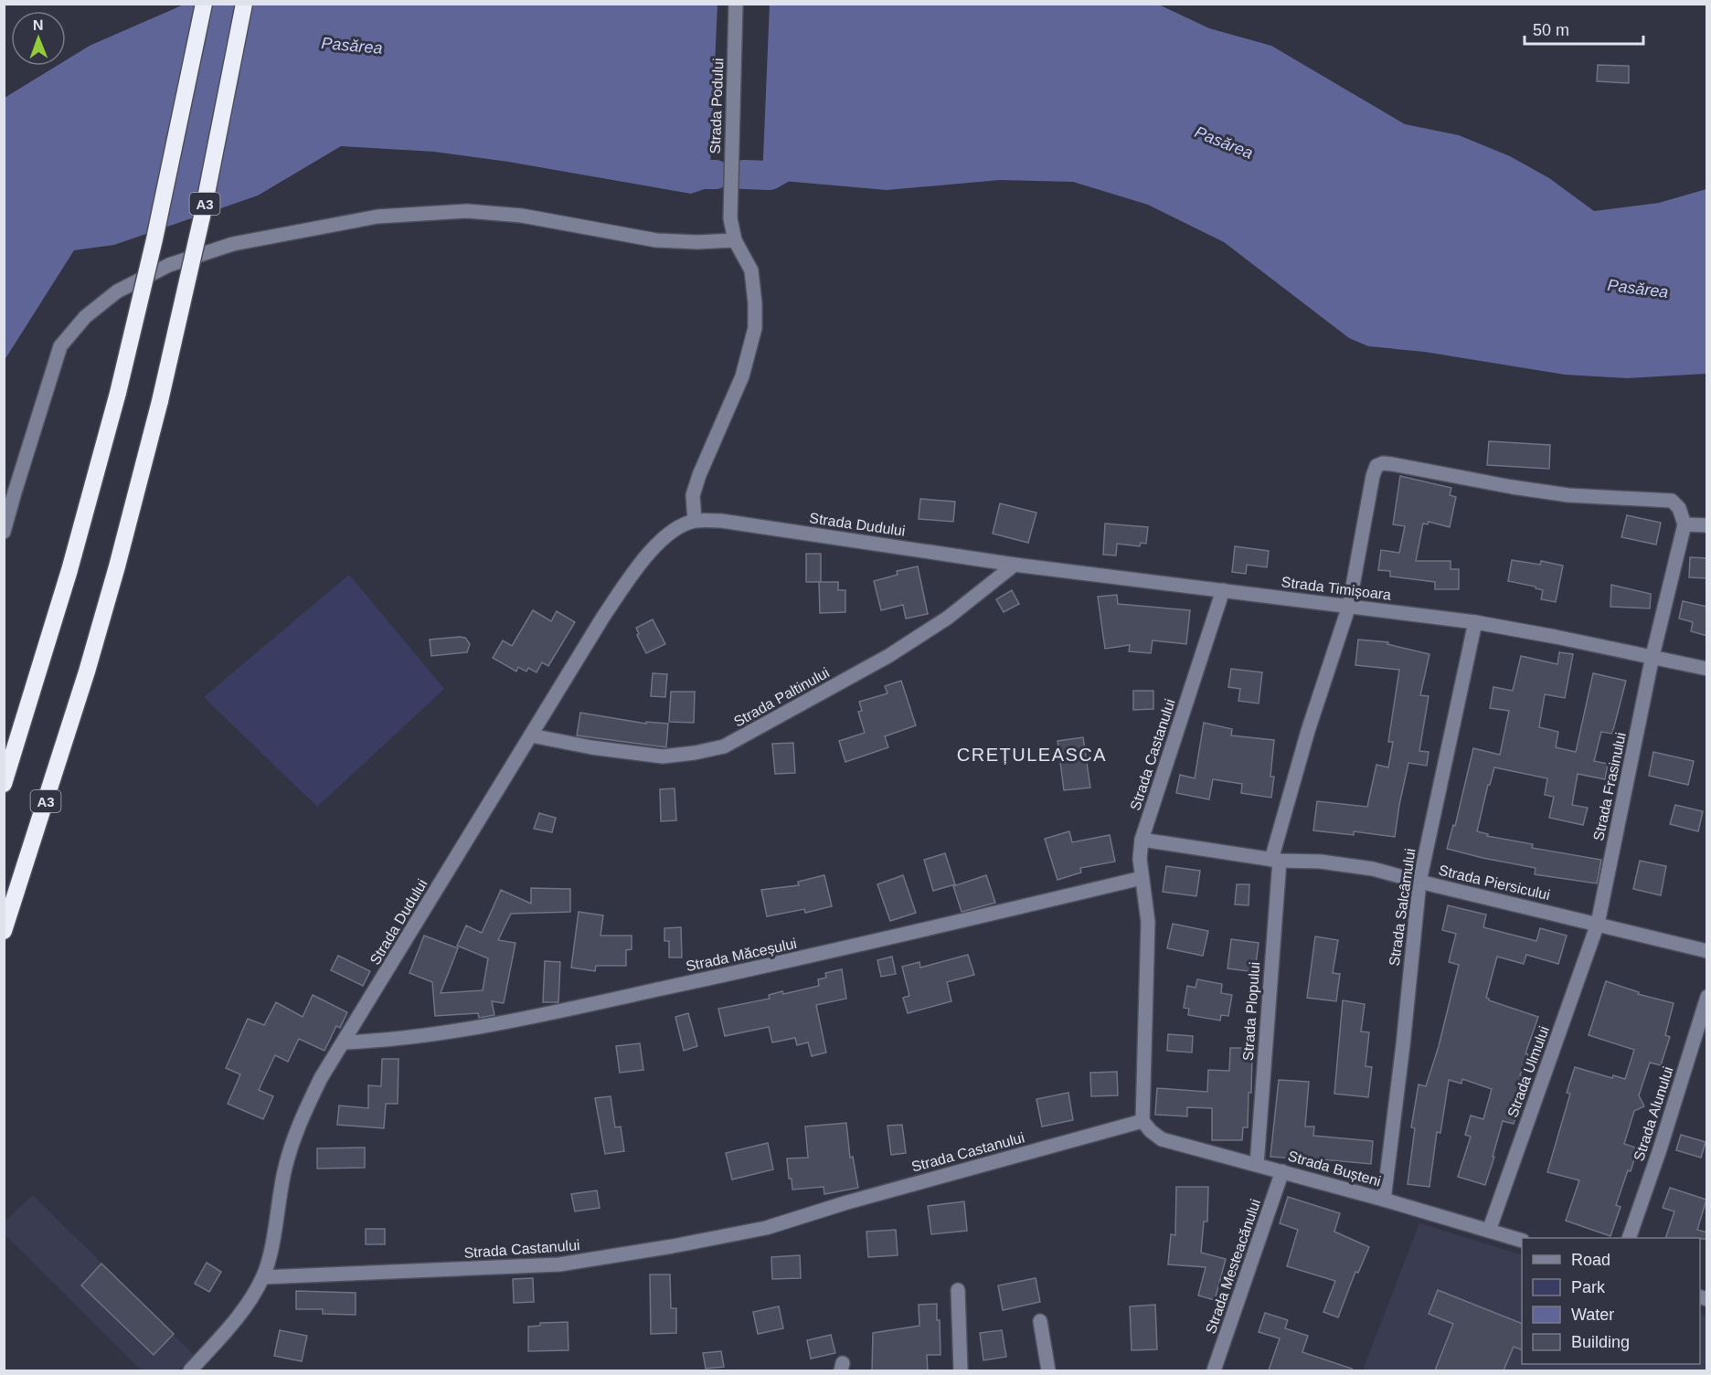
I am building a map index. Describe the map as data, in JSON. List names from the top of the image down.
{
  "streets": {
    "highway": ["A3"],
    "street": [
      "Strada Podului",
      "Strada Dudului",
      "Strada Timișoara",
      "Strada Paltinului",
      "Strada Castanului",
      "Strada Frasinului",
      "Strada Piersicului",
      "Strada Salcâmului",
      "Strada Măceșului",
      "Strada Plopului",
      "Strada Ulmului",
      "Strada Alunului",
      "Strada Bușteni",
      "Strada Mesteacănului"
    ]
  },
  "crossings": [
    ["Strada Dudului", "Strada Timișoara"],
    ["Strada Dudului", "Strada Paltinului"],
    ["Strada Dudului", "Strada Castanului"],
    ["Strada Dudului", "Strada Măceșului"],
    ["Strada Timișoara", "Strada Paltinului"],
    ["Strada Timișoara", "Strada Castanului"],
    ["Strada Timișoara", "Strada Frasinului"],
    ["Strada Timișoara", "Strada Salcâmului"],
    ["Strada Timișoara", "Strada Plopului"],
    ["Strada Castanului", "Strada Piersicului"],
    ["Strada Castanului", "Strada Măceșului"],
    ["Strada Castanului", "Strada Bușteni"],
    ["Strada Frasinului", "Strada Piersicului"],
    ["Strada Frasinului", "Strada Ulmului"],
    ["Strada Piersicului", "Strada Salcâmului"],
    ["Strada Piersicului", "Strada Plopului"],
    ["Strada Piersicului", "Strada Ulmului"],
    ["Strada Salcâmului", "Strada Bușteni"],
    ["Strada Plopului", "Strada Bușteni"],
    ["Strada Ulmului", "Strada Bușteni"],
    ["Strada Bușteni", "Strada Mesteacănului"]
  ],
  "districts": ["CREȚULEASCA"],
  "water": ["Pasărea"],
  "legend": [
    "Road",
    "Park",
    "Water",
    "Building"
  ],
  "scale_bar": "50 m",
  "north": "top"
}
